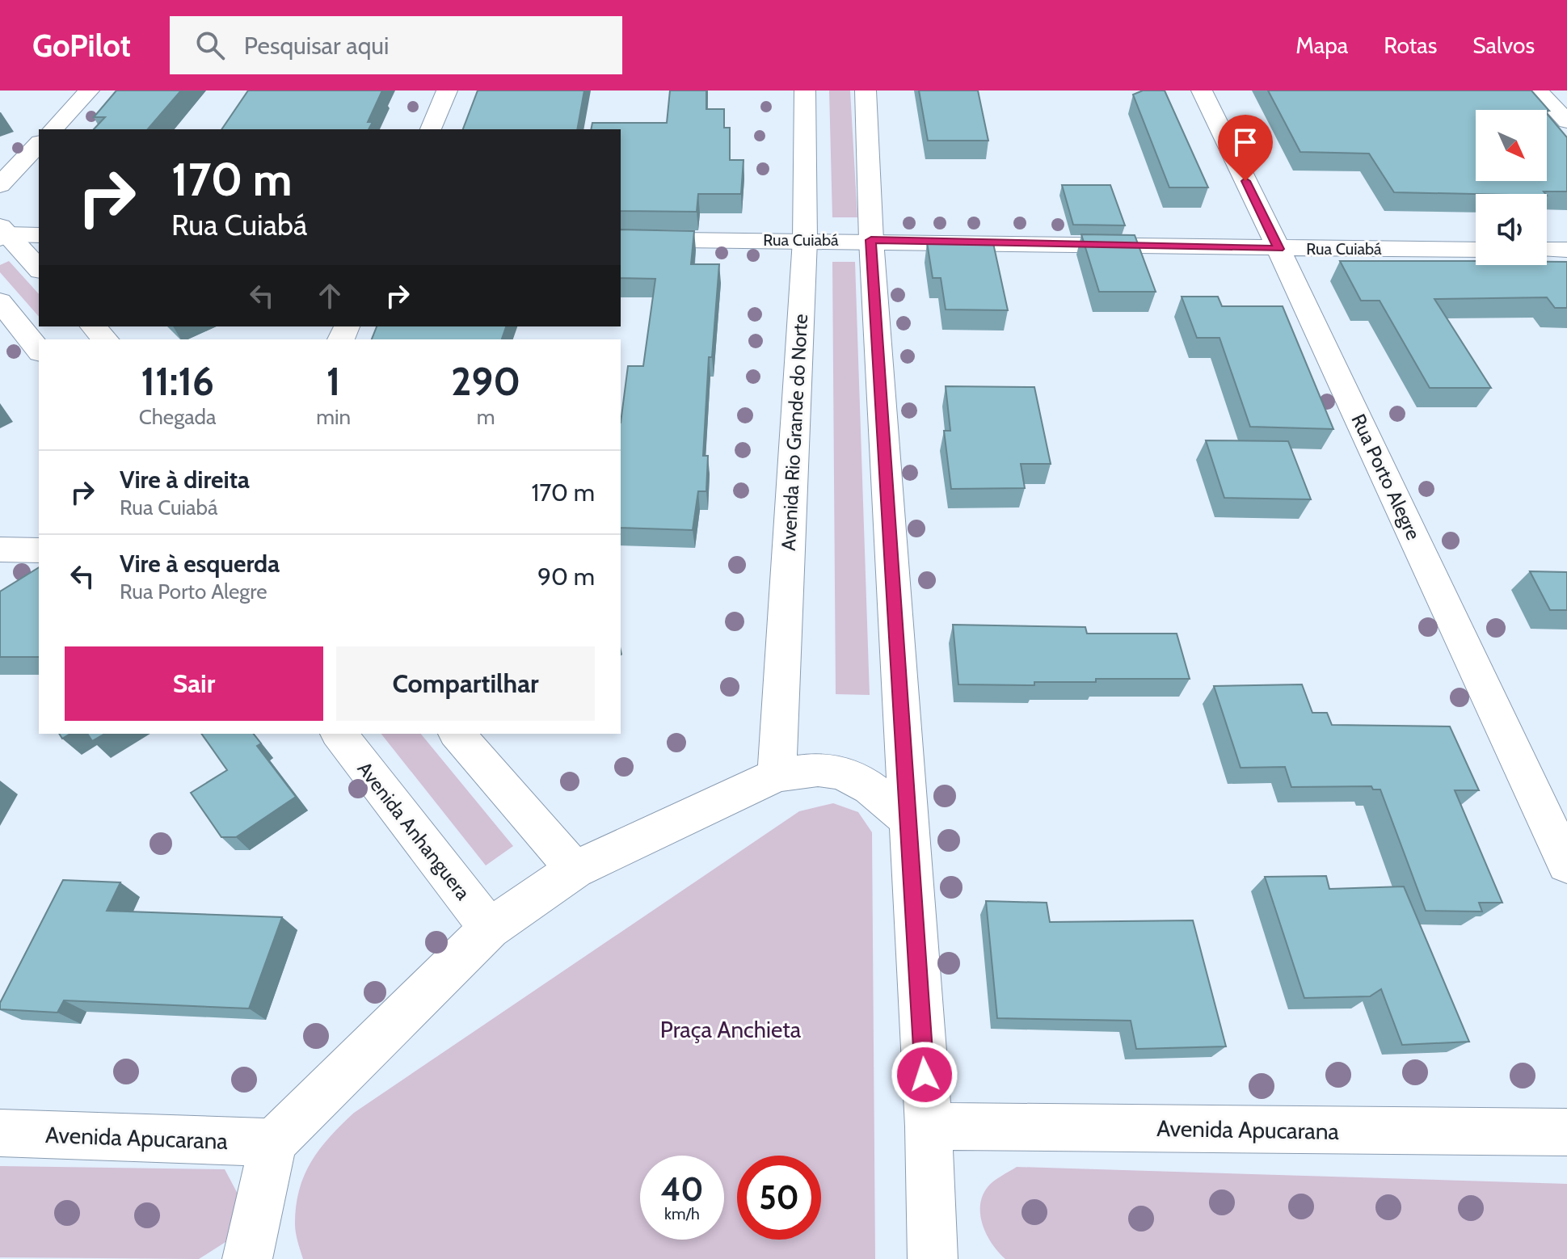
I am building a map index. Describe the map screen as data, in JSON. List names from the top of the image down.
{
  "streets": {
    "street": [
      "Rua Cuiabá",
      "Avenida Rio Grande do Norte",
      "Rua Porto Alegre",
      "Avenida Anhanguera",
      "Avenida Apucarana"
    ]
  },
  "crossings": [
    ["Rua Cuiabá", "Avenida Rio Grande do Norte"],
    ["Rua Cuiabá", "Rua Porto Alegre"]
  ],
  "parks": ["Praça Anchieta"],
  "north": "bottom right",
  "page": {
    "header": "GoPilot",
    "search": "Pesquisar aqui",
    "nav": ["Mapa", "Rotas", "Salvos"],
    "turn": ["170 m", "Rua Cuiabá"],
    "eta": [
      "11:16",
      "Chegada",
      "1",
      "min",
      "290",
      "m"
    ],
    "list": [
      {
        "name": "Vire à direita",
        "note": "Rua Cuiabá",
        "value": "170 m"
      },
      {
        "name": "Vire à esquerda",
        "note": "Rua Porto Alegre",
        "value": "90 m"
      }
    ],
    "buttons": ["Sair", "Compartilhar"],
    "speed": "40 km/h",
    "limit": "50"
  }
}
